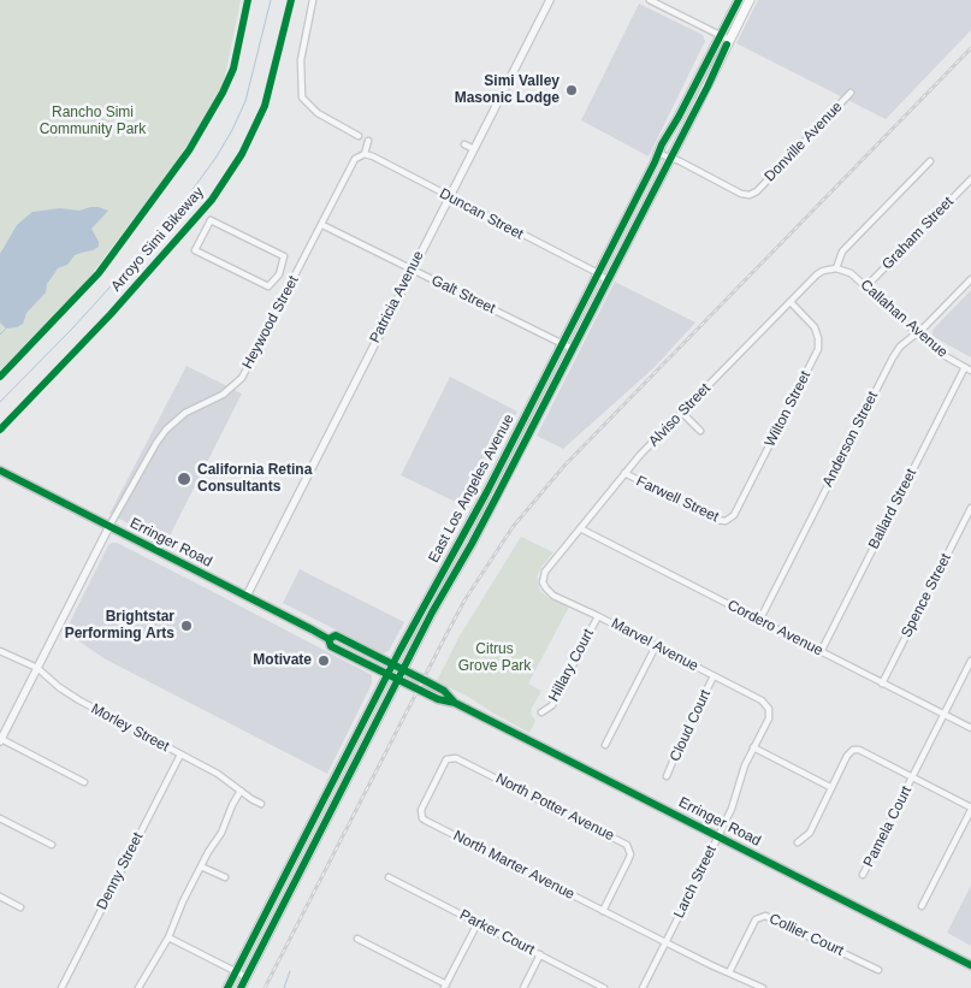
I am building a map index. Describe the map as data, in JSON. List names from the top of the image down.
{
  "streets": {
    "main road": ["East Los Angeles Avenue", "Erringer Road"],
    "street": [
      "Donville Avenue",
      "Duncan Street",
      "Graham Street",
      "Galt Street",
      "Patricia Avenue",
      "Callahan Avenue",
      "Heywood Street",
      "Wilton Street",
      "Alviso Street",
      "Anderson Street",
      "Farwell Street",
      "Ballard Street",
      "Spence Street",
      "Cordero Avenue",
      "Marvel Avenue",
      "Hillary Court",
      "Cloud Court",
      "Morley Street",
      "North Potter Avenue",
      "Pamela Court",
      "North Marter Avenue",
      "Denny Street",
      "Larch Street",
      "Parker Court",
      "Collier Court"
    ],
    "cycle path": ["Arroyo Simi Bikeway"]
  },
  "crossings": [
    ["Donville Avenue", "East Los Angeles Avenue"],
    ["Duncan Street", "Patricia Avenue"],
    ["Duncan Street", "Heywood Street"],
    ["Duncan Street", "East Los Angeles Avenue"],
    ["Graham Street", "Callahan Avenue"],
    ["Galt Street", "Patricia Avenue"],
    ["Galt Street", "Heywood Street"],
    ["Galt Street", "East Los Angeles Avenue"],
    ["Patricia Avenue", "Erringer Road"],
    ["Callahan Avenue", "Alviso Street"],
    ["Callahan Avenue", "Anderson Street"],
    ["Callahan Avenue", "Ballard Street"],
    ["Heywood Street", "Erringer Road"],
    ["Heywood Street", "Morley Street"],
    ["Wilton Street", "Alviso Street"],
    ["Wilton Street", "Farwell Street"],
    ["Alviso Street", "Farwell Street"],
    ["Alviso Street", "Cordero Avenue"],
    ["Alviso Street", "Marvel Avenue"],
    ["Anderson Street", "Cordero Avenue"],
    ["East Los Angeles Avenue", "Erringer Road"],
    ["Ballard Street", "Cordero Avenue"],
    ["Erringer Road", "Larch Street"],
    ["Spence Street", "Cordero Avenue"],
    ["Cordero Avenue", "Pamela Court"],
    ["Marvel Avenue", "Hillary Court"],
    ["Marvel Avenue", "Cloud Court"],
    ["Marvel Avenue", "Larch Street"],
    ["Morley Street", "Denny Street"],
    ["North Potter Avenue", "North Marter Avenue"],
    ["North Marter Avenue", "Larch Street"],
    ["North Marter Avenue", "Collier Court"]
  ],
  "parks": ["Rancho Simi Community Park", "Citrus Grove Park"],
  "places": [
    "Simi Valley Masonic Lodge",
    "California Retina Consultants",
    "Brightstar Performing Arts",
    "Motivate"
  ]
}
